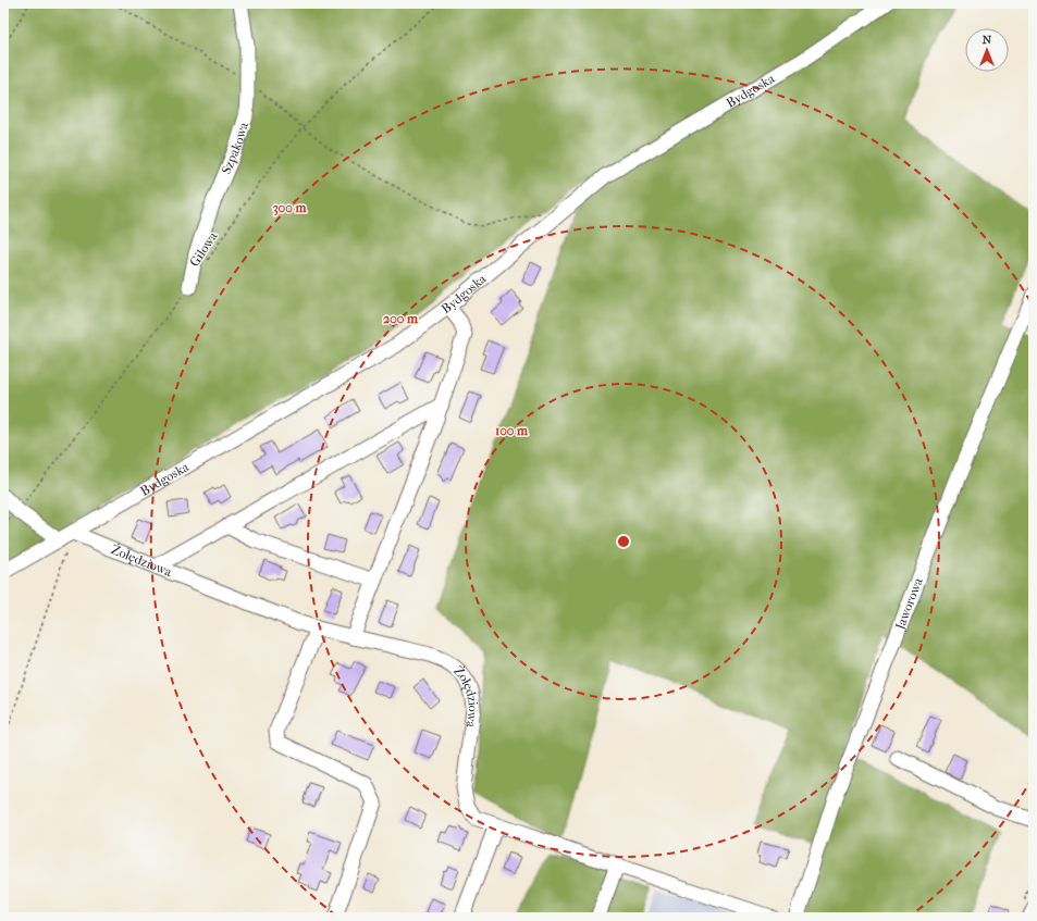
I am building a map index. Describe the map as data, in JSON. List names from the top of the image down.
{
  "streets": {
    "street": [
      "Bydgoska",
      "Szpakowa",
      "Żołędziowa",
      "Jaworowa"
    ],
    "path": ["Gilowa"]
  },
  "crossings": [
    ["Bydgoska", "Żołędziowa"]
  ],
  "north": "top",
  "rings": ["300 m", "200 m", "100 m"]
}
